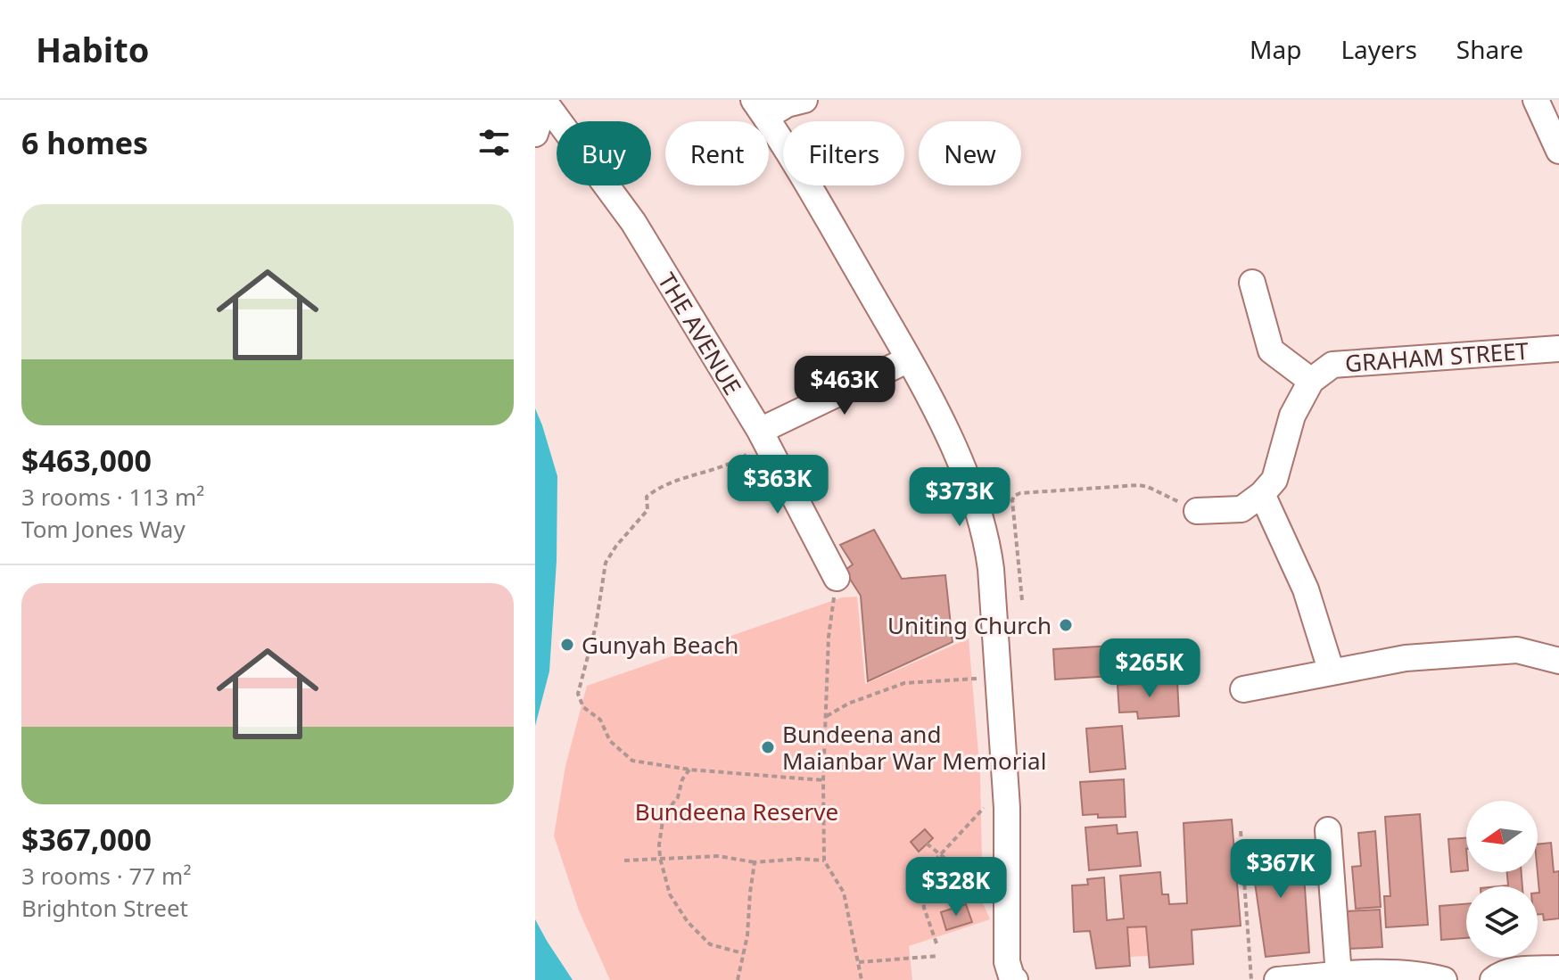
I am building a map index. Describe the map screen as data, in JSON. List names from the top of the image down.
{
  "streets": {
    "street": ["THE AVENUE", "GRAHAM STREET"]
  },
  "parks": ["Bundeena Reserve"],
  "places": ["Uniting Church", "Gunyah Beach", "Bundeena and Maianbar War Memorial"],
  "north": "left",
  "page": {
    "header": "Habito",
    "nav": ["Map", "Layers", "Share"],
    "heading": "6 homes",
    "chip": [
      "Buy",
      "Rent",
      "Filters",
      "New"
    ],
    "list": [
      {
        "name": "$463,000",
        "note": "3 rooms · 113 m² · Tom Jones Way"
      },
      {
        "name": "$367,000",
        "note": "3 rooms · 77 m² · Brighton Street"
      }
    ],
    "price": [
      "$463K",
      "$363K",
      "$373K",
      "$265K",
      "$367K",
      "$328K"
    ]
  }
}
